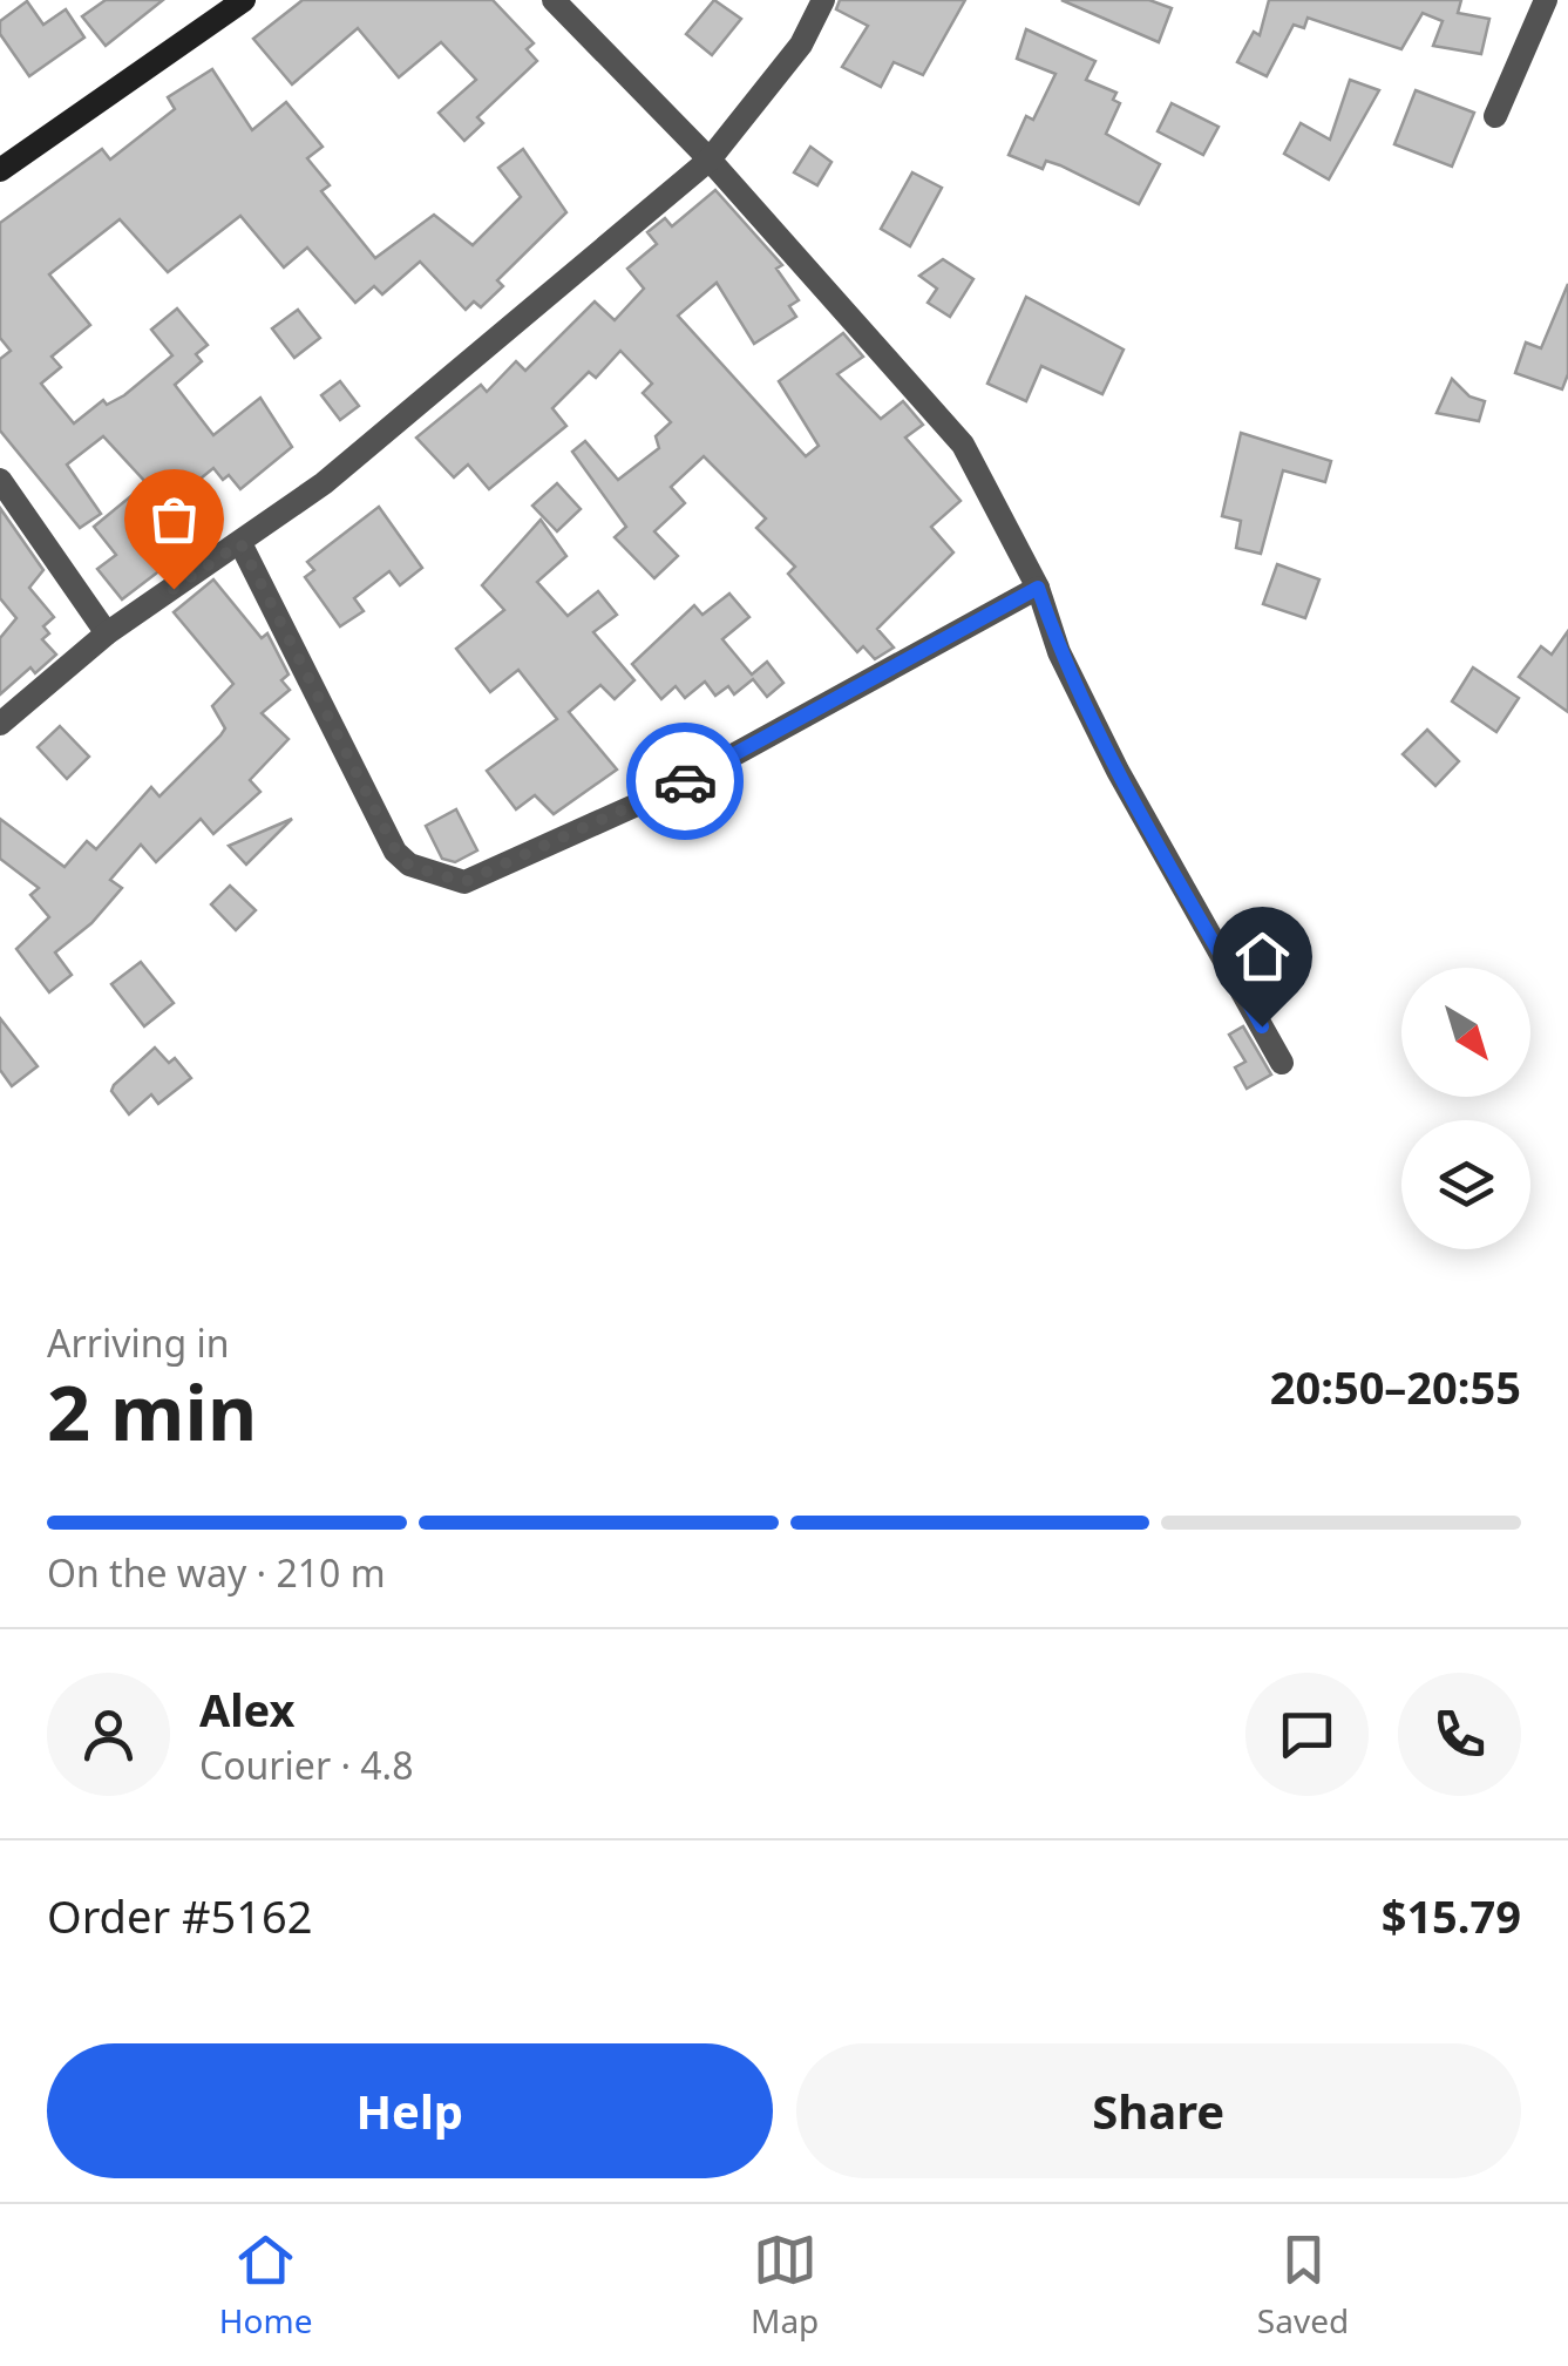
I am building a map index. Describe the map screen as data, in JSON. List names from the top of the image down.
{
  "north": "bottom right",
  "page": {
    "heading": ["2 min", "Arriving in", "20:50–20:55"],
    "panel": [
      "Alex",
      "Courier · 4.8",
      "Order #5162",
      "$15.79"
    ],
    "bar": "On the way · 210 m",
    "buttons": ["Help", "Share"],
    "tabs": ["Home", "Map", "Saved"]
  }
}
